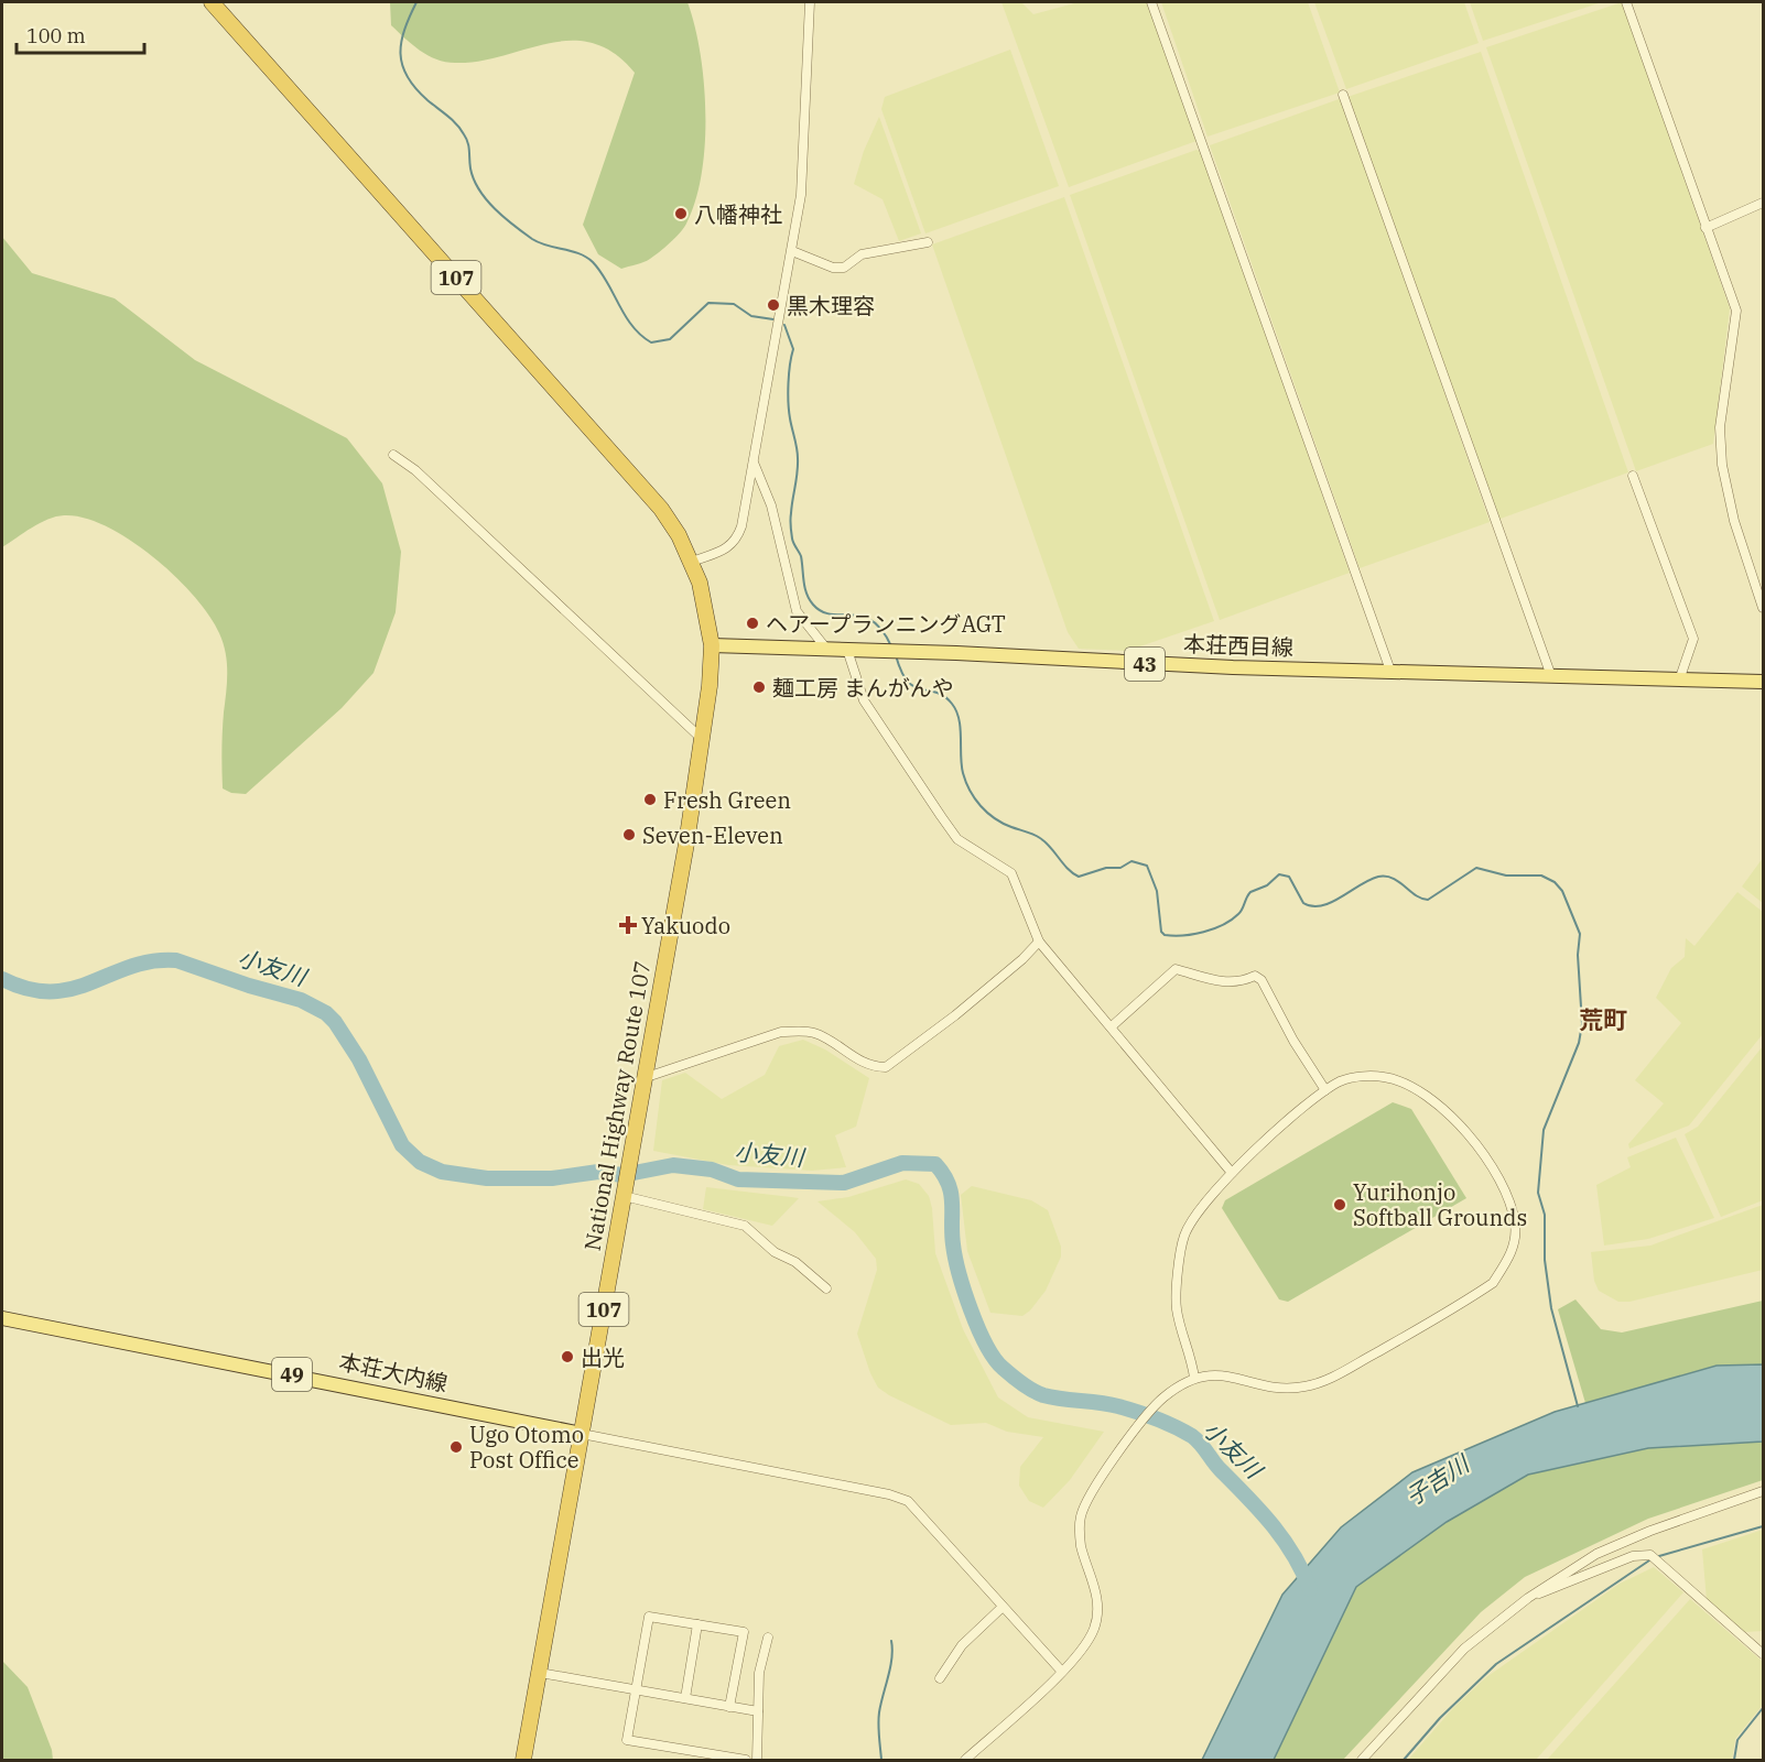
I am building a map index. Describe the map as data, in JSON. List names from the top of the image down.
{
  "streets": {
    "highway": ["107", "National Highway Route 107"],
    "main road": [
      "本荘西目線",
      "43",
      "本荘大内線",
      "49"
    ]
  },
  "crossings": [
    ["本荘西目線", "National Highway Route 107"],
    ["National Highway Route 107", "本荘大内線"]
  ],
  "districts": ["荒町"],
  "water": ["小友川", "子吉川"],
  "places": {
    "other": [
      "八幡神社",
      "黒木理容",
      "ヘアープランニングAGT",
      "麺工房 まんがんや",
      "Fresh Green",
      "Seven-Eleven",
      "Yurihonjo Softball Grounds",
      "出光",
      "Ugo Otomo Post Office"
    ],
    "health": ["Yakuodo"]
  },
  "scale_bar": "100 m"
}
